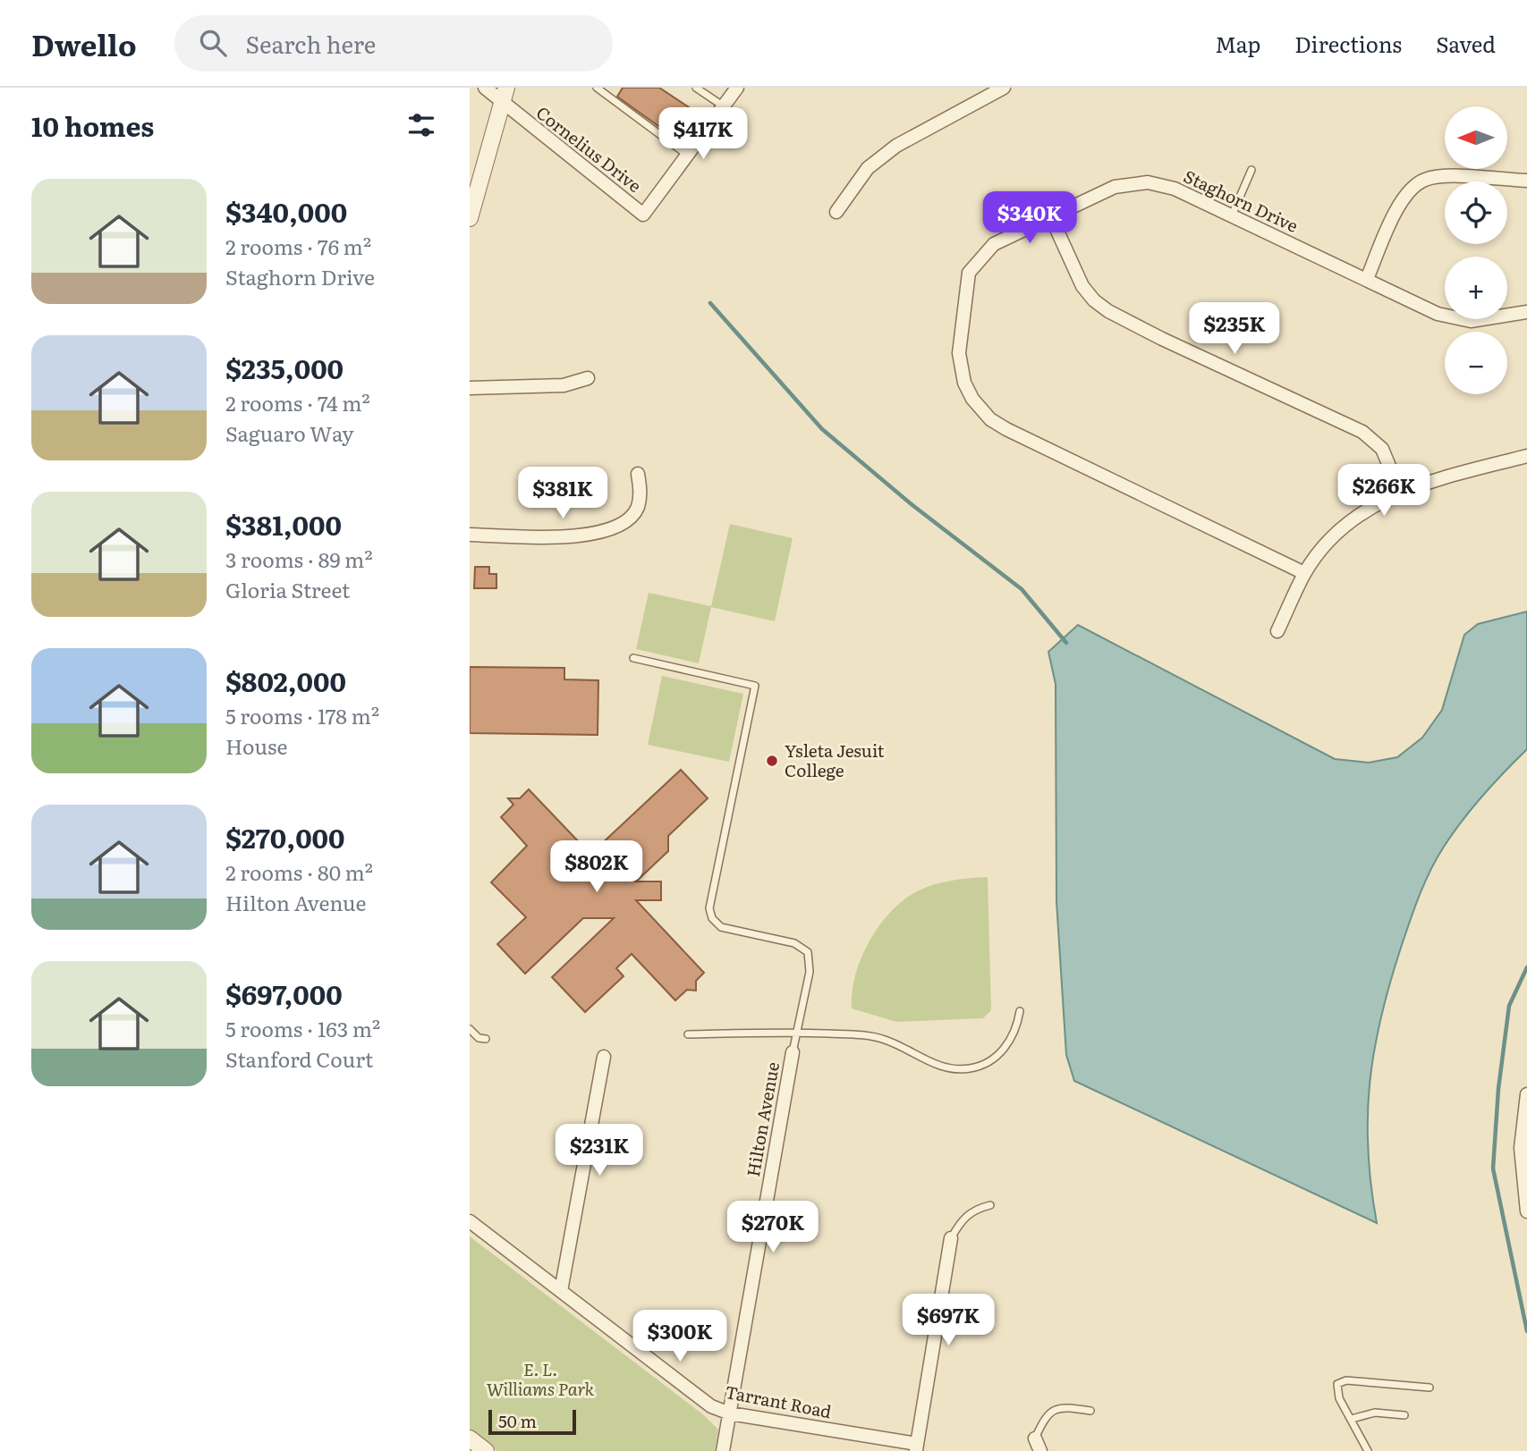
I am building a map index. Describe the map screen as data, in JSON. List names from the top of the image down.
{
  "streets": {
    "street": [
      "Cornelius Drive",
      "Staghorn Drive",
      "Hilton Avenue",
      "Tarrant Road"
    ]
  },
  "crossings": [
    ["Hilton Avenue", "Tarrant Road"]
  ],
  "parks": ["E. L. Williams Park"],
  "places": ["Ysleta Jesuit College"],
  "scale_bar": "50 m",
  "north": "left",
  "page": {
    "header": "Dwello",
    "search": "Search here",
    "nav": ["Map", "Directions", "Saved"],
    "heading": "10 homes",
    "map_buttons": ["+", "−"],
    "price": [
      "$417K",
      "$340K",
      "$235K",
      "$266K",
      "$381K",
      "$802K",
      "$231K",
      "$270K",
      "$697K",
      "$300K"
    ],
    "list": [
      {
        "name": "$340,000",
        "note": "2 rooms · 76 m² · Staghorn Drive"
      },
      {
        "name": "$235,000",
        "note": "2 rooms · 74 m² · Saguaro Way"
      },
      {
        "name": "$381,000",
        "note": "3 rooms · 89 m² · Gloria Street"
      },
      {
        "name": "$802,000",
        "note": "5 rooms · 178 m² · House"
      },
      {
        "name": "$270,000",
        "note": "2 rooms · 80 m² · Hilton Avenue"
      },
      {
        "name": "$697,000",
        "note": "5 rooms · 163 m² · Stanford Court"
      }
    ],
    "scale": "50 m"
  }
}
